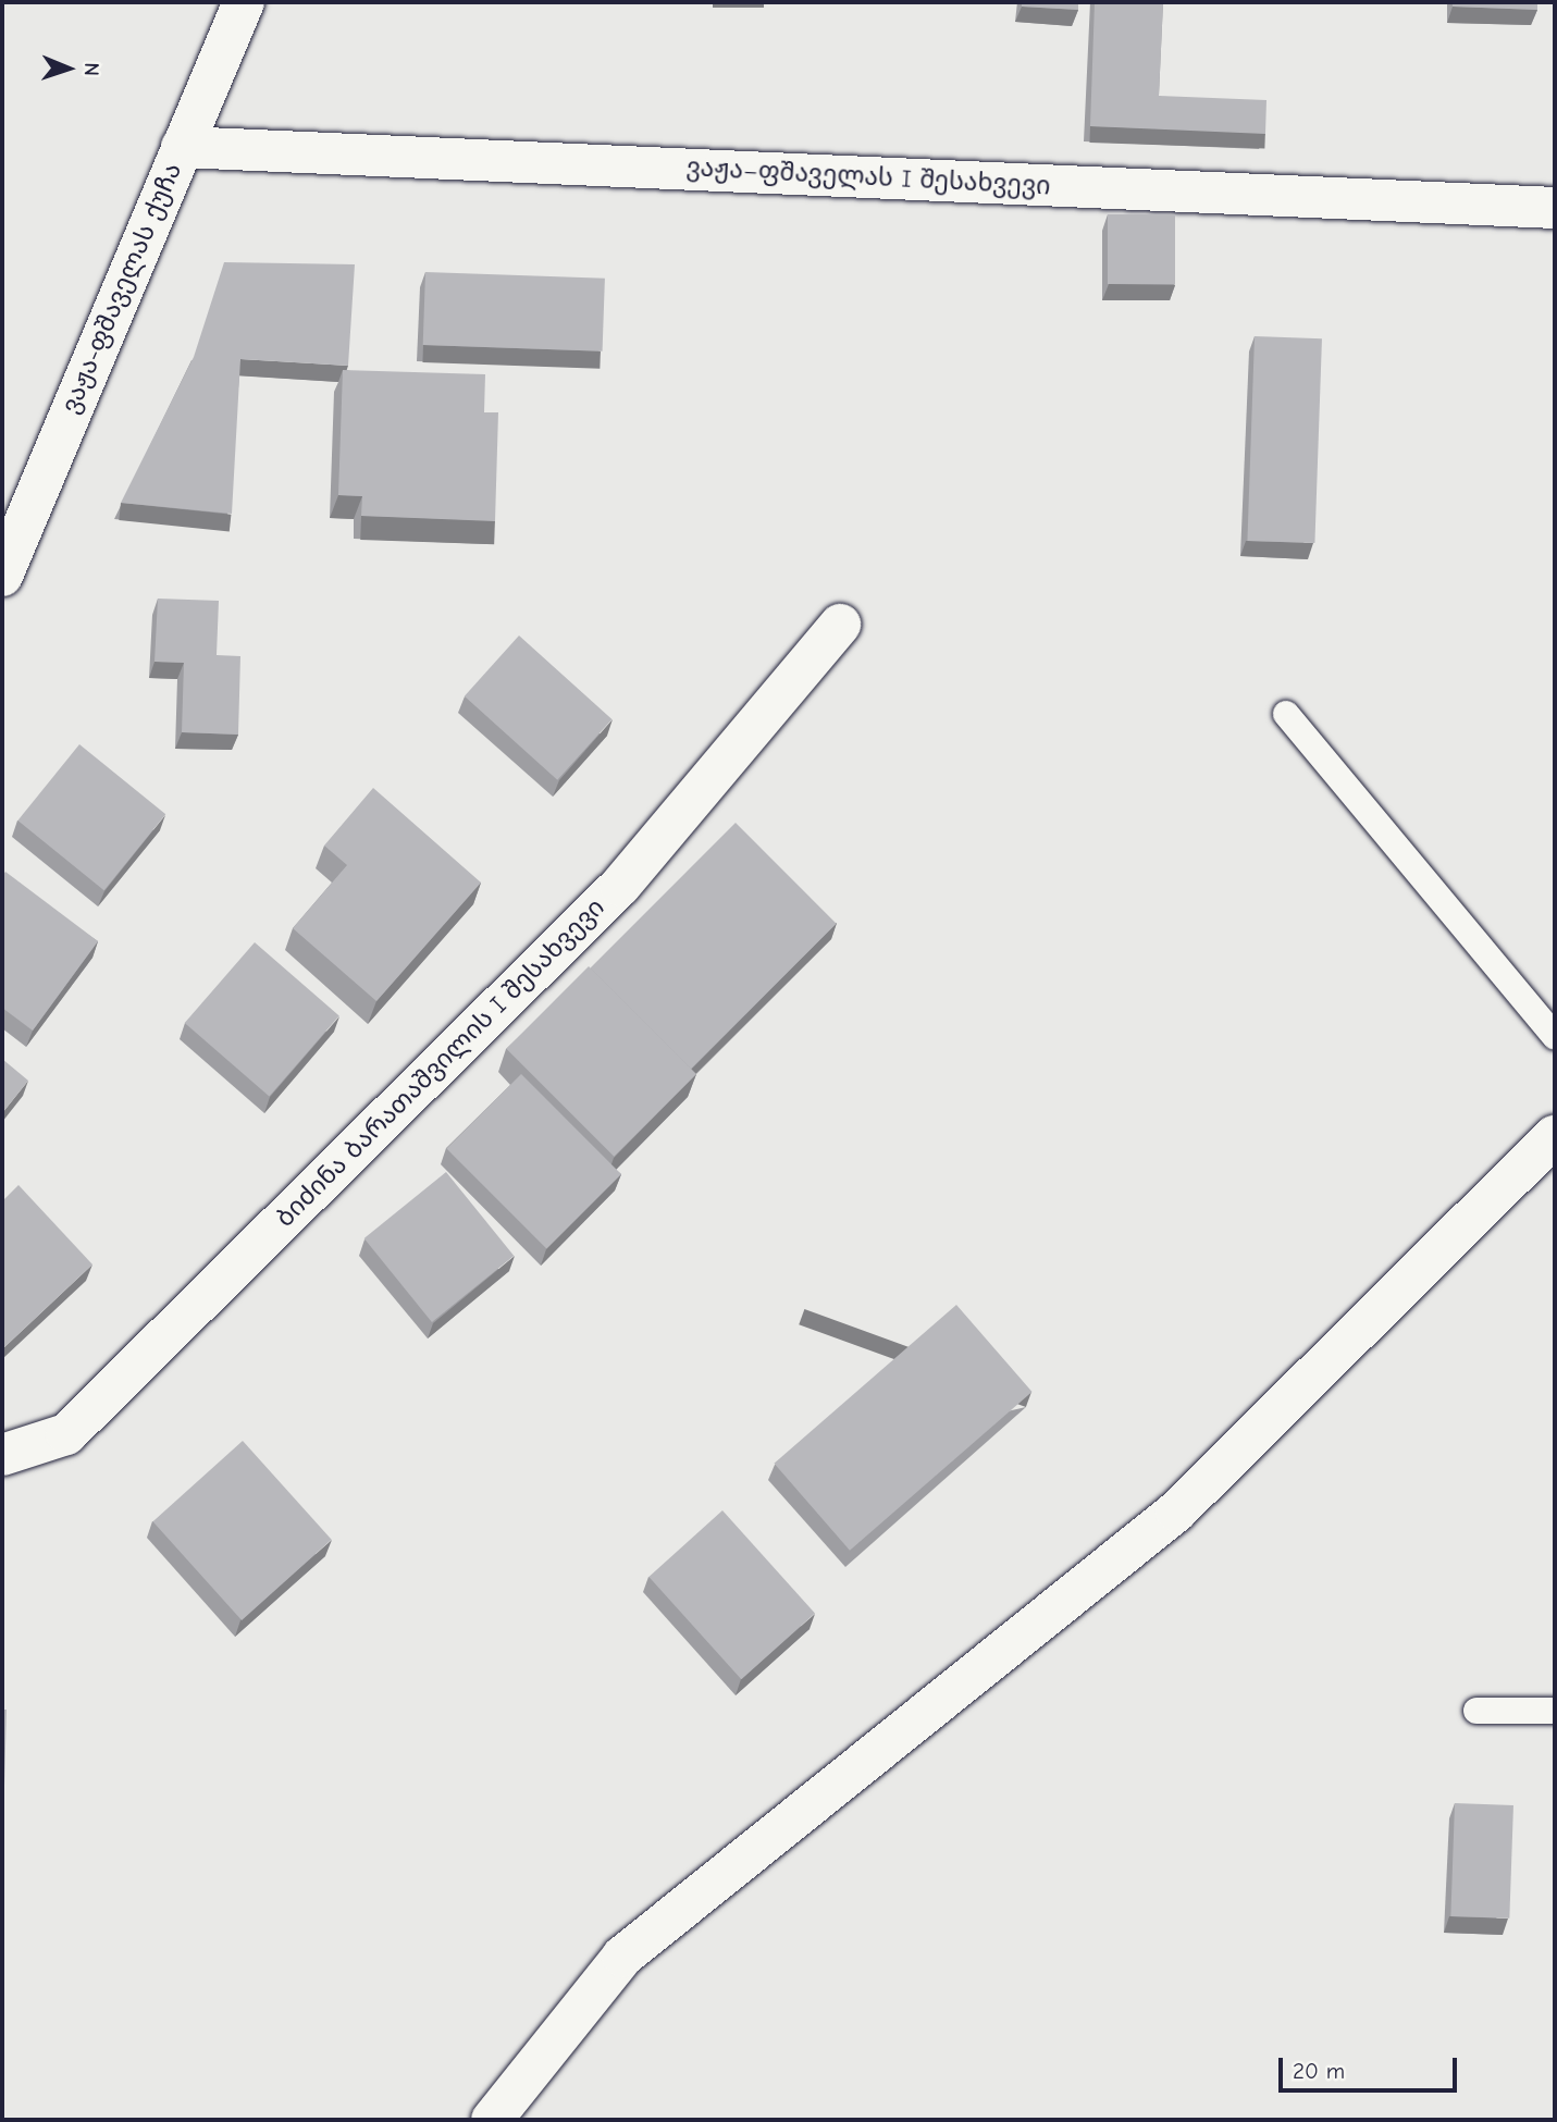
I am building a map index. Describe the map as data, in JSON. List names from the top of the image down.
{
  "streets": {
    "street": ["ვაჟა–ფშაველას I შესახვევი", "ვაჟა-ფშაველას ქუჩა", "ბიძინა ბარათაშვილის I შესახვევი"]
  },
  "crossings": [
    ["ვაჟა–ფშაველას I შესახვევი", "ვაჟა-ფშაველას ქუჩა"]
  ],
  "scale_bar": "20 m",
  "north": "right"
}
